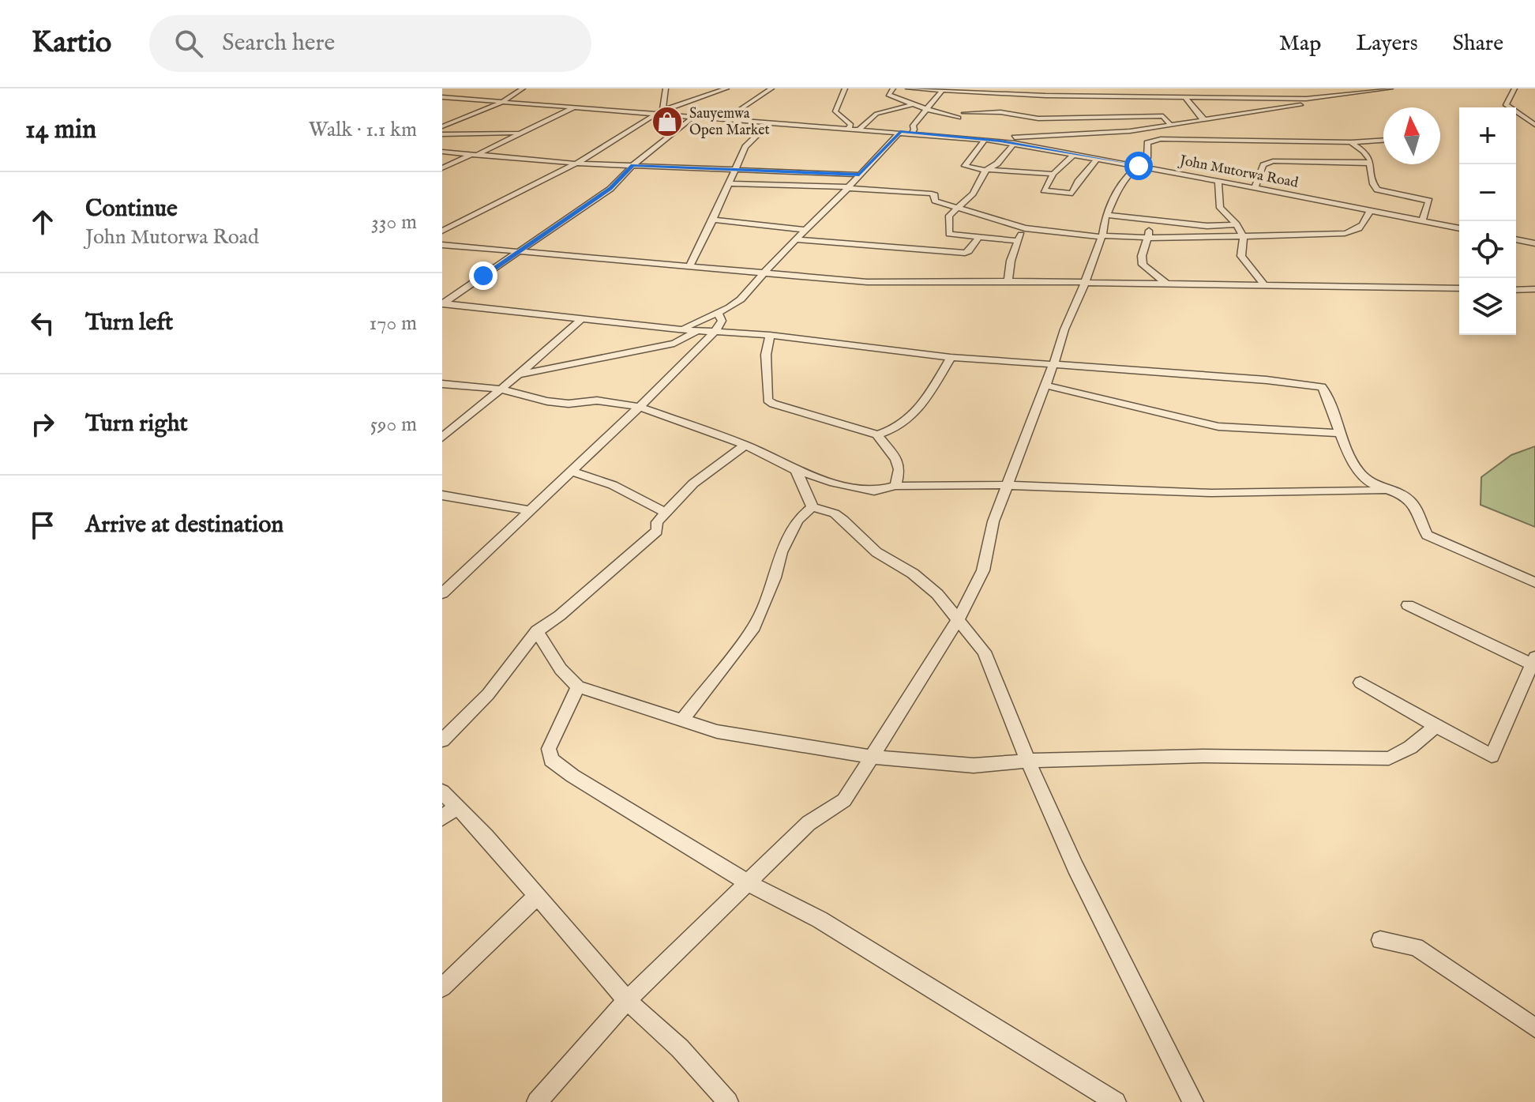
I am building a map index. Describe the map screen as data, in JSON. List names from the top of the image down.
{
  "streets": {
    "street": ["John Mutorwa Road"]
  },
  "places": {
    "shop": ["Sauyemwa Open Market"]
  },
  "north": "top",
  "page": {
    "header": "Kartio",
    "search": "Search here",
    "nav": ["Map", "Layers", "Share"],
    "heading": ["14 min", "Walk · 1.1 km"],
    "map_buttons": ["+", "−"],
    "list": [
      ["Continue", "John Mutorwa Road", "330 m"],
      ["Turn left", "170 m"],
      ["Turn right", "590 m"],
      "Arrive at destination"
    ]
  }
}
